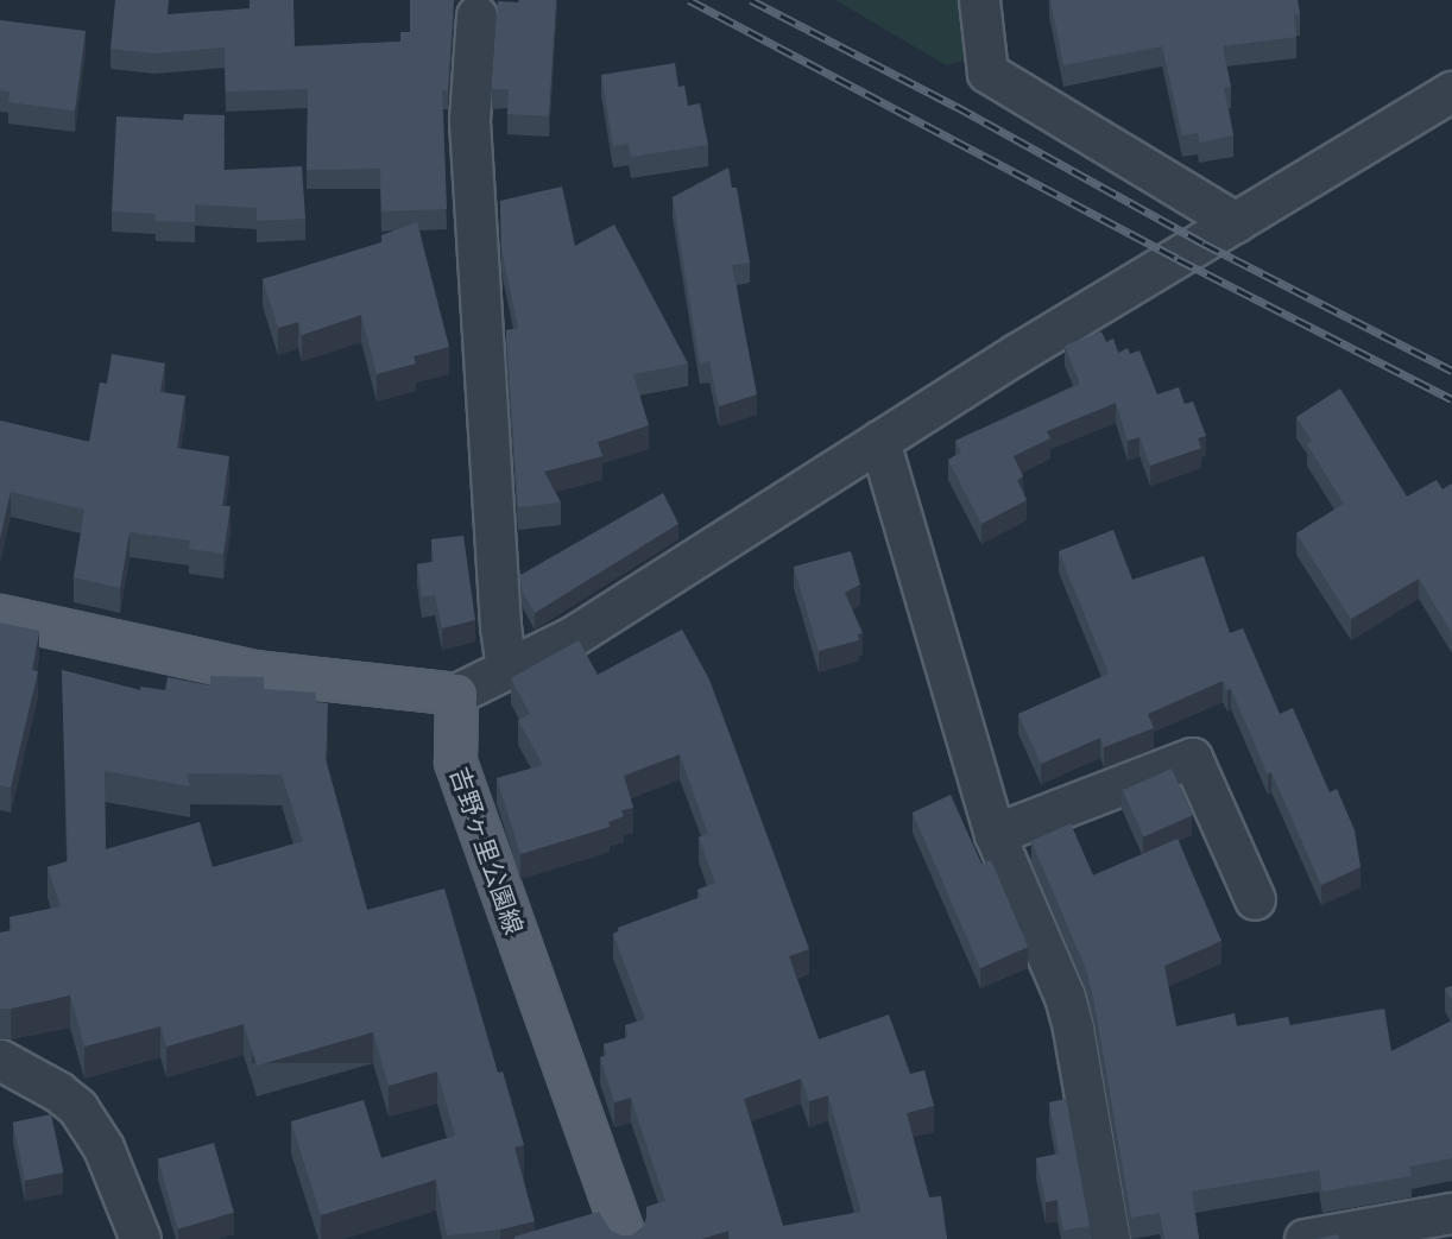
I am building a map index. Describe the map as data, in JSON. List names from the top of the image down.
{
  "streets": {
    "main road": ["吉野ヶ里公園線"]
  }
}
